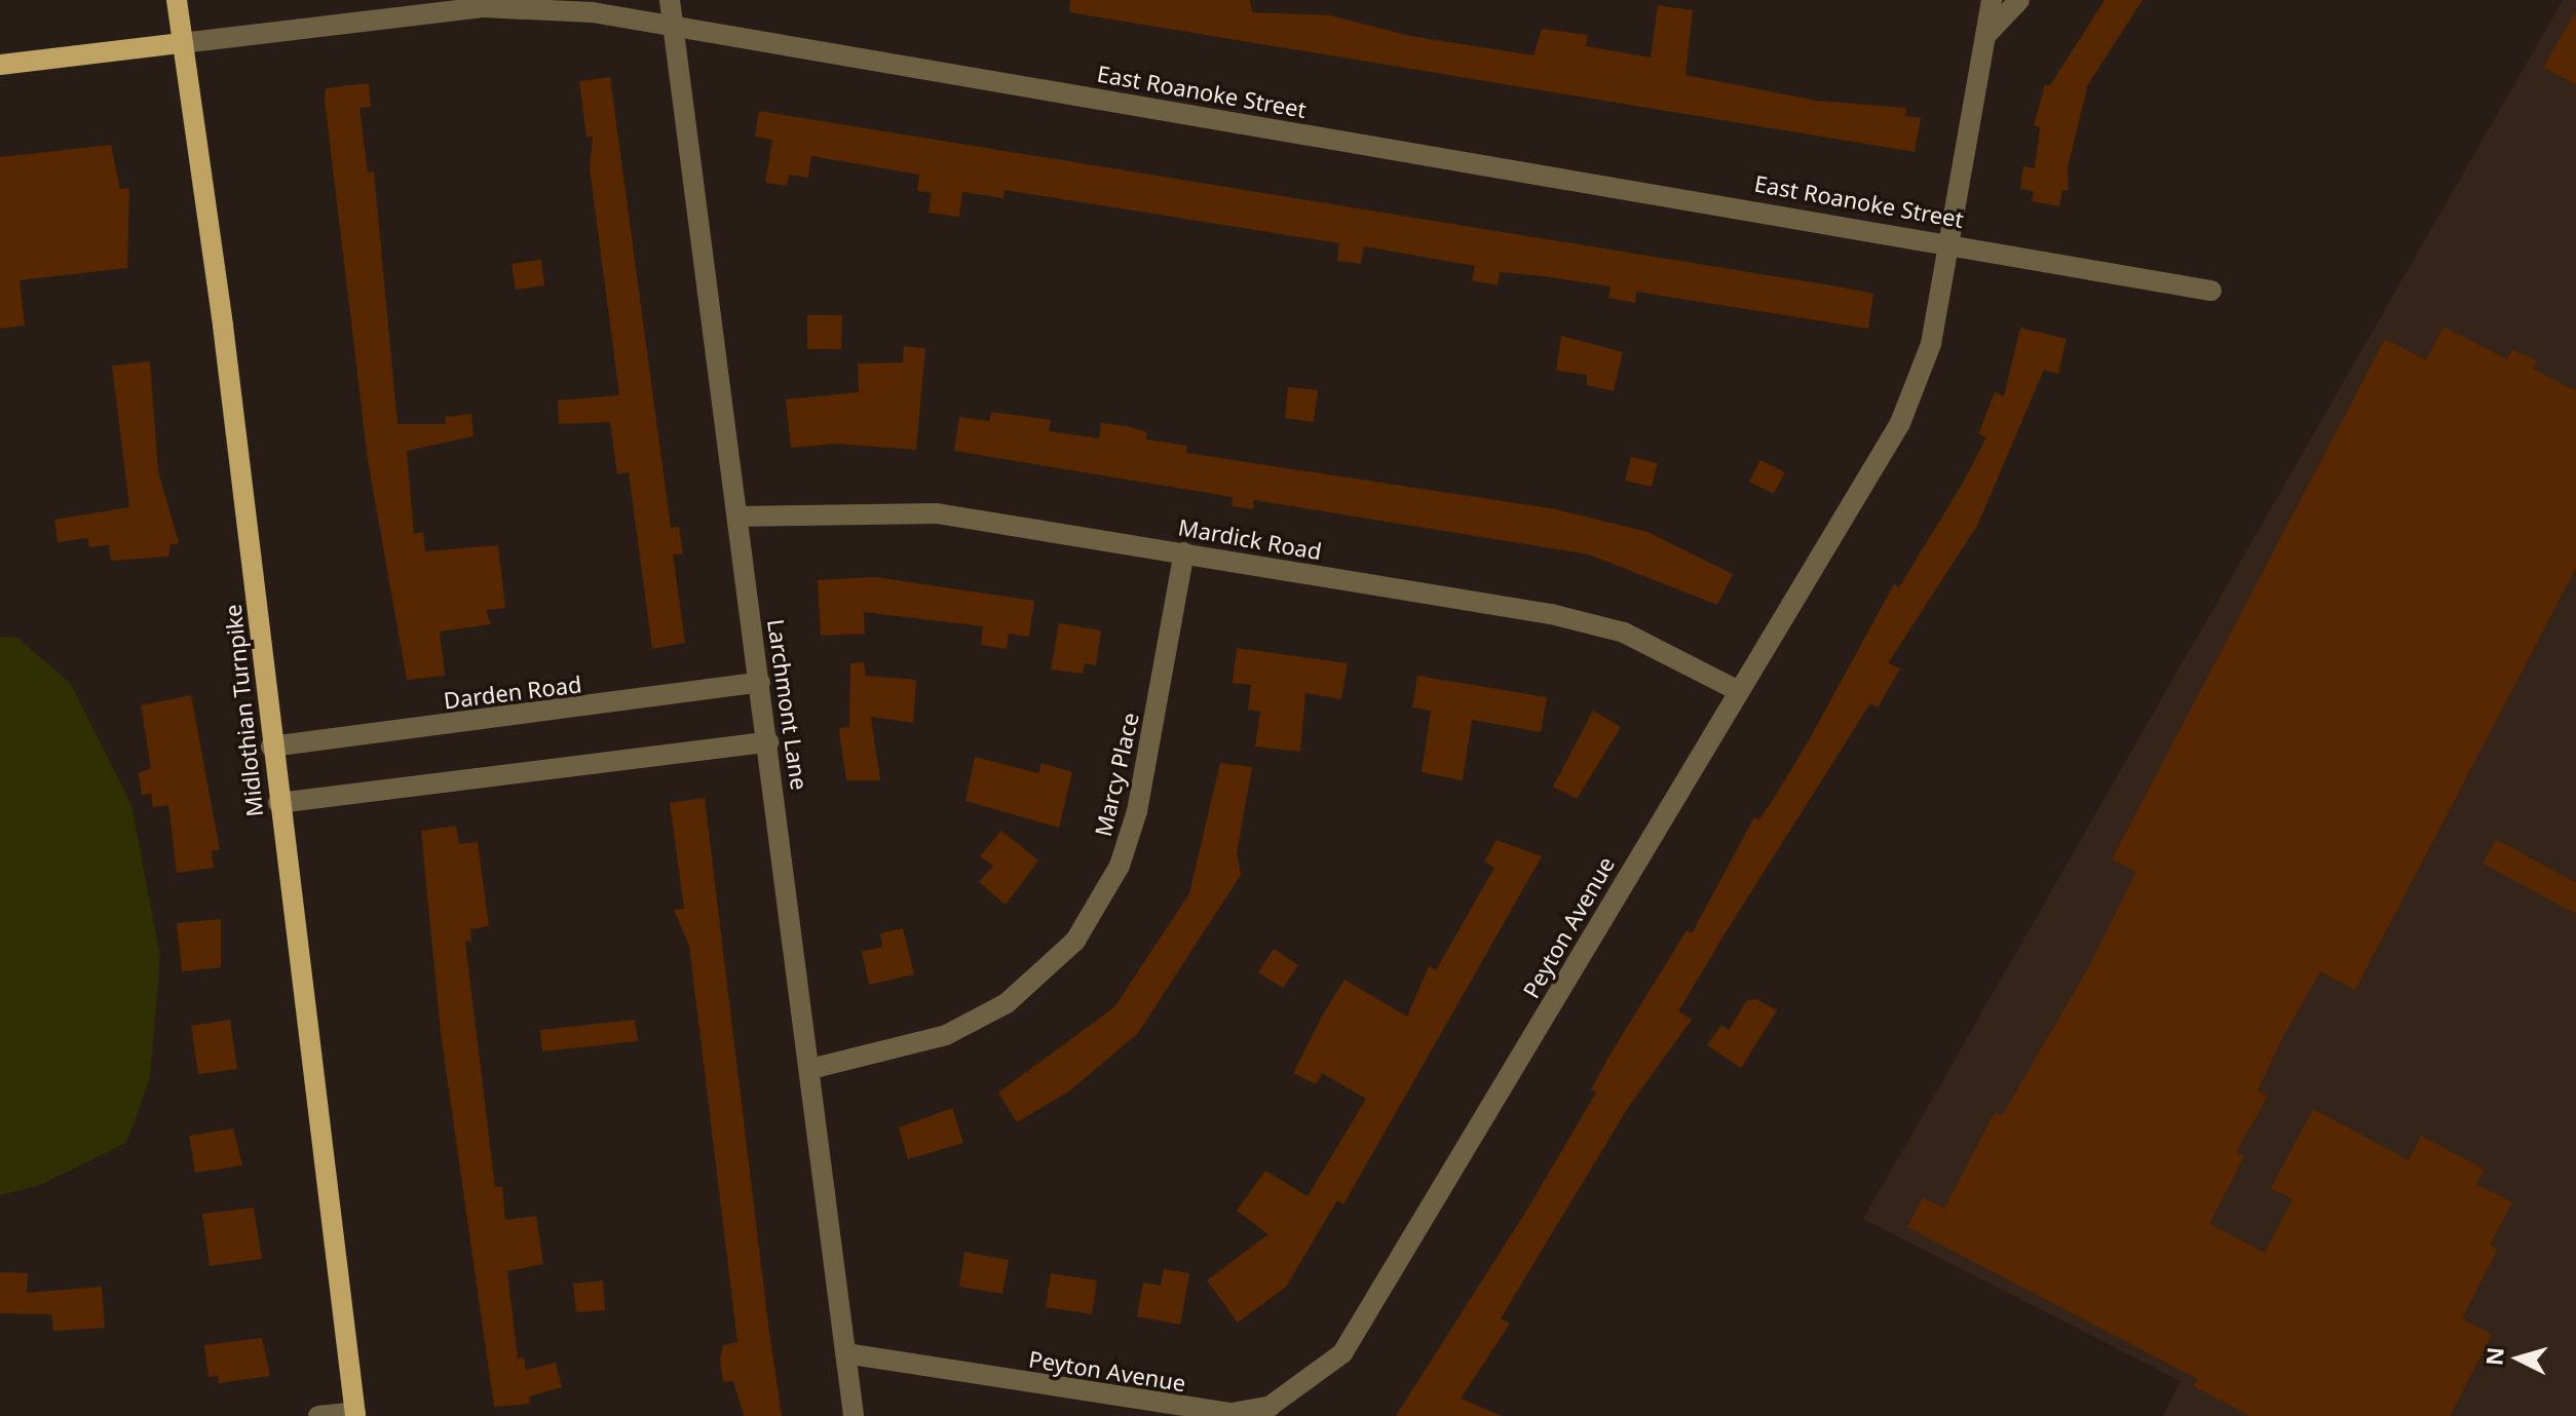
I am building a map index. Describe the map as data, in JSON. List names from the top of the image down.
{
  "streets": {
    "main road": ["Midlothian Turnpike"],
    "street": [
      "East Roanoke Street",
      "Mardick Road",
      "Darden Road",
      "Larchmont Lane",
      "Marcy Place",
      "Peyton Avenue"
    ]
  },
  "crossings": [
    ["East Roanoke Street", "Larchmont Lane"],
    ["East Roanoke Street", "Midlothian Turnpike"],
    ["East Roanoke Street", "Peyton Avenue"],
    ["Mardick Road", "Larchmont Lane"],
    ["Mardick Road", "Marcy Place"],
    ["Mardick Road", "Peyton Avenue"],
    ["Darden Road", "Larchmont Lane"],
    ["Darden Road", "Midlothian Turnpike"],
    ["Larchmont Lane", "Marcy Place"],
    ["Larchmont Lane", "Peyton Avenue"]
  ],
  "north": "left"
}
